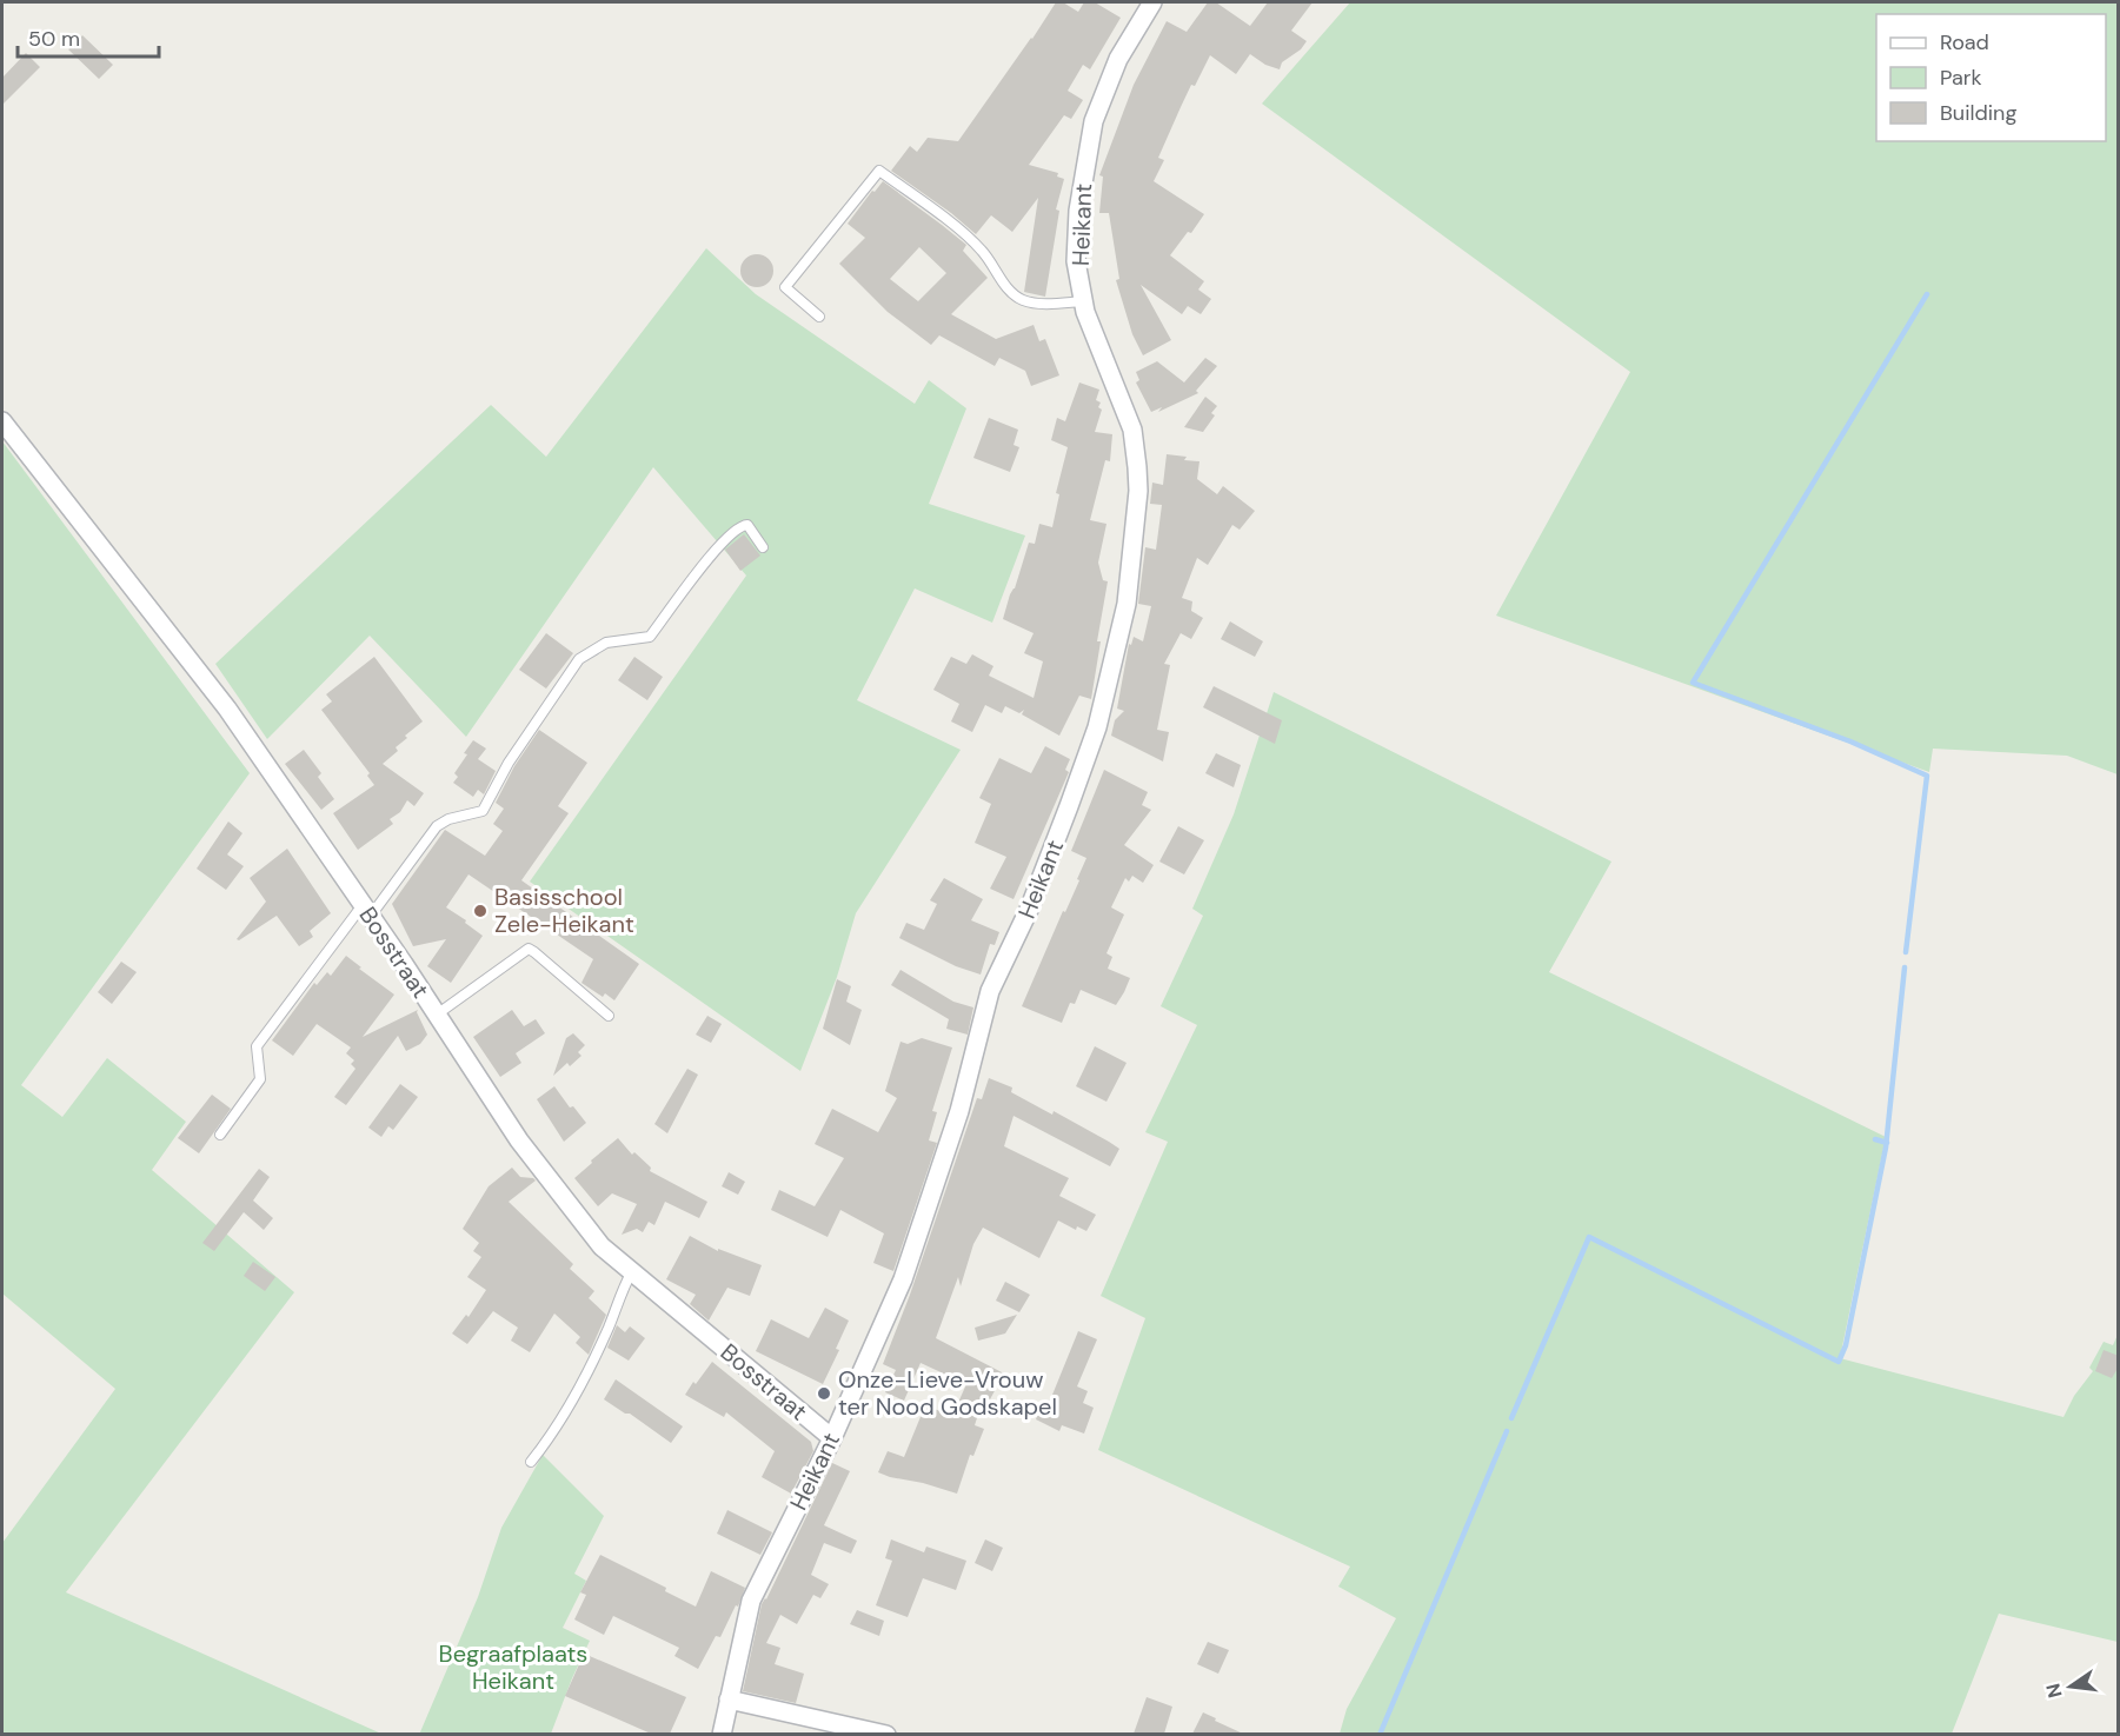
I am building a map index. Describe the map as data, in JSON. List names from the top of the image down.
{
  "streets": {
    "street": ["Heikant", "Bosstraat"]
  },
  "crossings": [
    ["Heikant", "Bosstraat"]
  ],
  "parks": ["Begraafplaats Heikant"],
  "places": ["Basisschool Zele-Heikant", "Onze-Lieve-Vrouw ter Nood Godskapel"],
  "legend": ["Road", "Park", "Building"],
  "scale_bar": "50 m",
  "north": "left"
}
